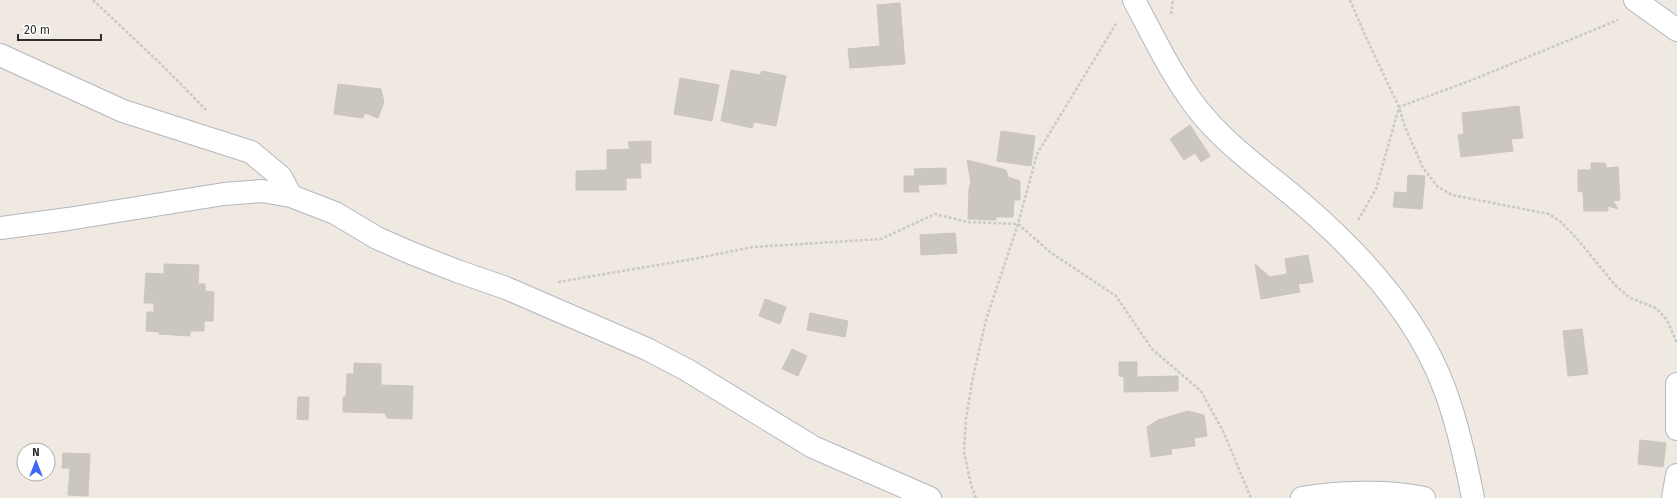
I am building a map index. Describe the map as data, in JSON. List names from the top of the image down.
{
  "scale_bar": "20 m",
  "north": "top"
}
